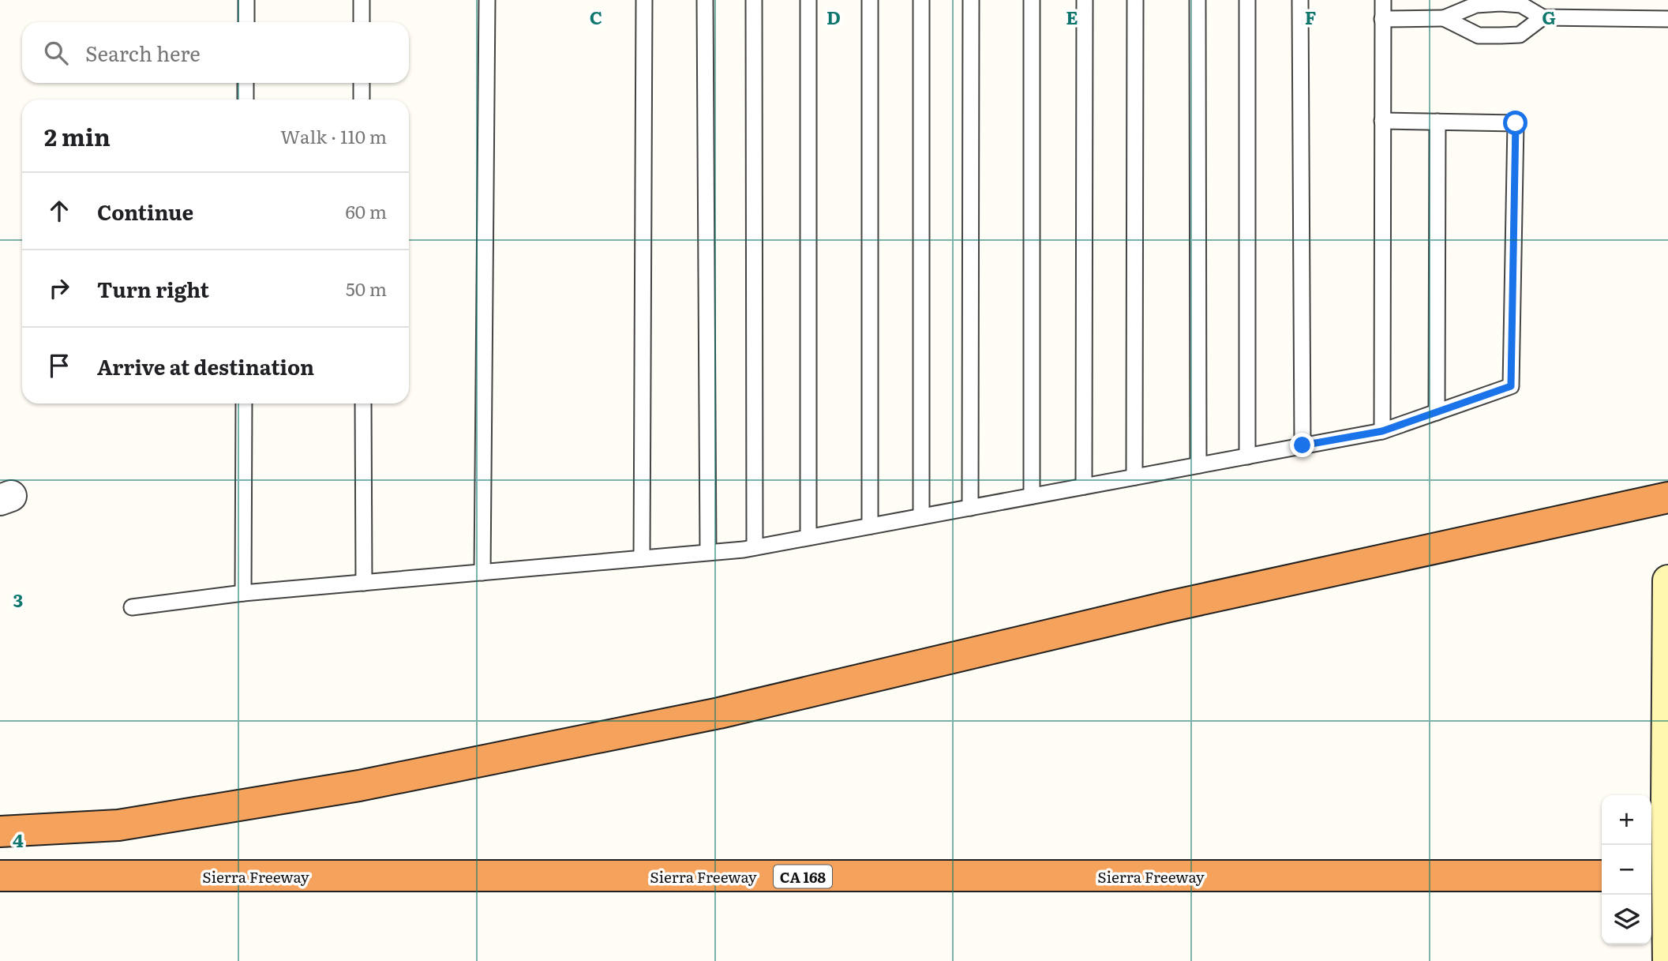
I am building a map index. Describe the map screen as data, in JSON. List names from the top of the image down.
{
  "streets": {
    "highway": ["Sierra Freeway", "CA 168"]
  },
  "page": {
    "search": "Search here",
    "heading": ["2 min", "Walk · 110 m"],
    "list": [
      ["Continue", "60 m"],
      ["Turn right", "50 m"],
      "Arrive at destination"
    ],
    "map_buttons": ["+", "−"]
  },
  "grid": {
    "columns": [
      "C",
      "D",
      "E",
      "F",
      "G"
    ],
    "rows": ["3", "4"]
  }
}
